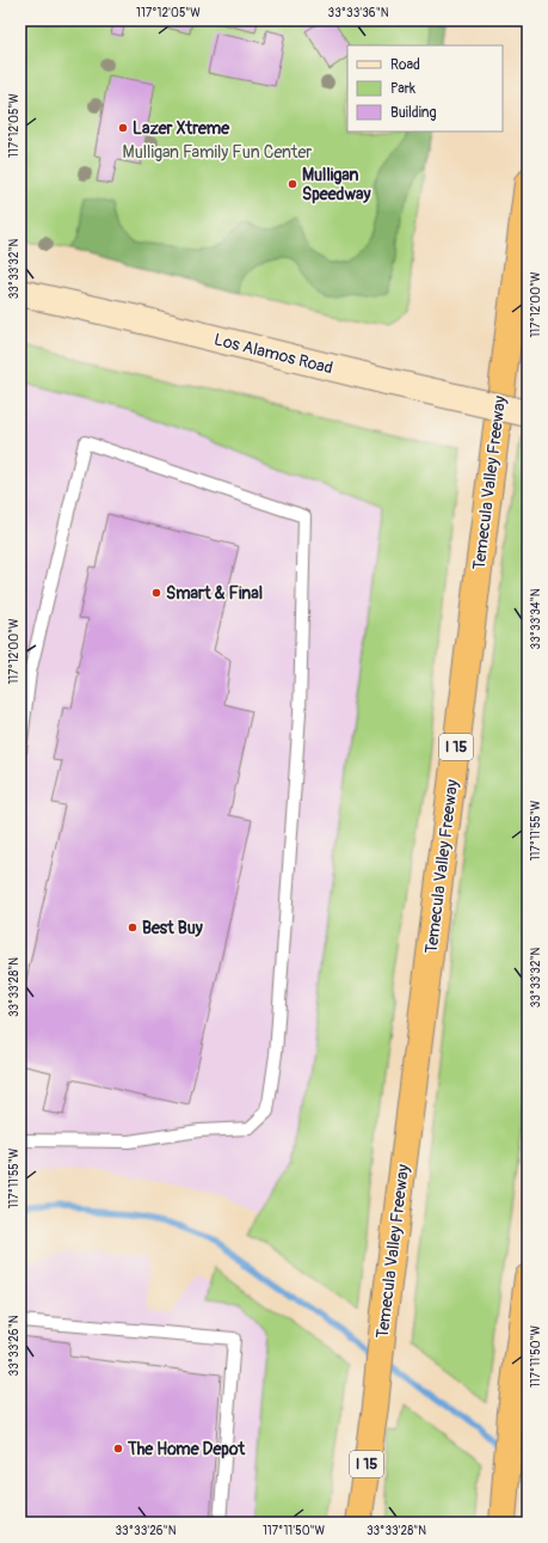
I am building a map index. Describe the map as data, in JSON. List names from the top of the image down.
{
  "streets": {
    "highway": ["Temecula Valley Freeway", "I 15"],
    "main road": ["Los Alamos Road"]
  },
  "parks": ["Mulligan Family Fun Center"],
  "places": [
    "Lazer Xtreme",
    "Mulligan Speedway",
    "Smart & Final",
    "Best Buy",
    "The Home Depot"
  ],
  "legend": ["Road", "Park", "Building"],
  "coordinates": [
    "117°12'05\"W",
    "33°33'36\"N",
    "33°33'32\"N",
    "117°12'00\"W",
    "33°33'34\"N",
    "117°11'55\"W",
    "33°33'28\"N",
    "33°33'26\"N",
    "117°11'50\"W"
  ]
}
